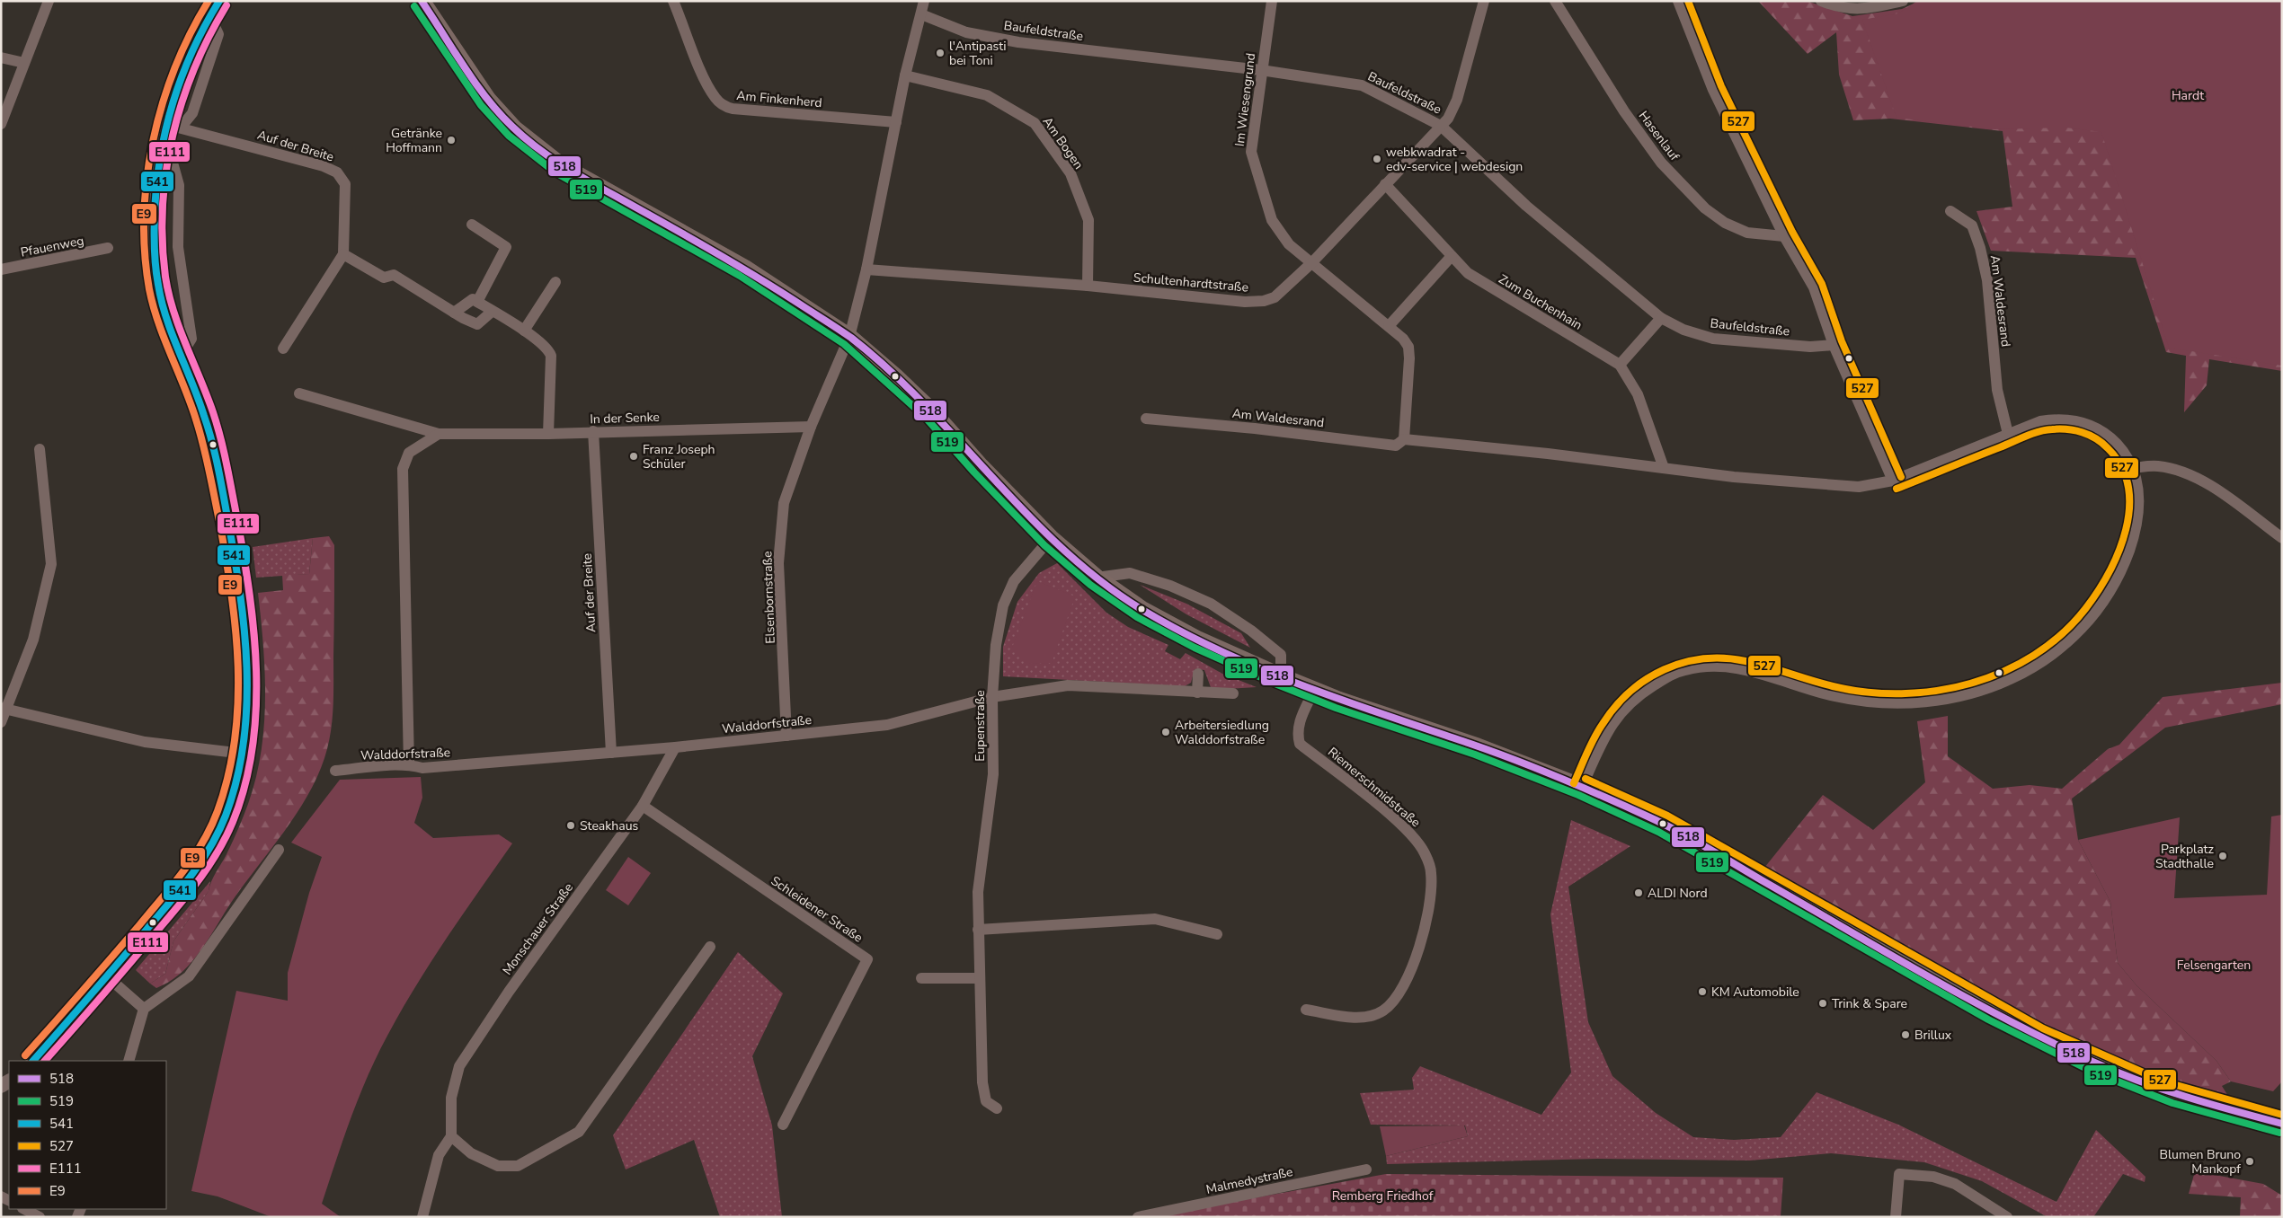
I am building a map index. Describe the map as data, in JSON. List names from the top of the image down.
{
  "streets": {
    "street": [
      "Baufeldstraße",
      "Am Finkenherd",
      "Im Wiesengrund",
      "Hasenlauf",
      "Am Bogen",
      "Auf der Breite",
      "Pfauenweg",
      "Schultenhardtstraße",
      "Am Waldesrand",
      "Zum Buchenhain",
      "In der Senke",
      "Elsenbornstraße",
      "Walddorfstraße",
      "Eupenstraße",
      "Riemerschmidstraße",
      "Schleidener Straße",
      "Monschauer Straße",
      "Malmedystraße"
    ]
  },
  "crossings": [
    ["Baufeldstraße", "Im Wiesengrund"],
    ["Baufeldstraße", "Schultenhardtstraße"],
    ["Baufeldstraße", "Elsenbornstraße"],
    ["Am Finkenherd", "Elsenbornstraße"],
    ["Im Wiesengrund", "Schultenhardtstraße"],
    ["Am Bogen", "Schultenhardtstraße"],
    ["Am Bogen", "Elsenbornstraße"],
    ["Auf der Breite", "In der Senke"],
    ["Auf der Breite", "Walddorfstraße"],
    ["Schultenhardtstraße", "Zum Buchenhain"],
    ["Schultenhardtstraße", "Elsenbornstraße"],
    ["In der Senke", "Elsenbornstraße"],
    ["Elsenbornstraße", "Walddorfstraße"],
    ["Walddorfstraße", "Eupenstraße"],
    ["Walddorfstraße", "Monschauer Straße"],
    ["Schleidener Straße", "Monschauer Straße"]
  ],
  "parks": ["Hardt", "Felsengarten", "Remberg Friedhof"],
  "places": [
    "l'Antipasti bei Toni",
    "Getränke Hoffmann",
    "webkwadrat - edv-service | webdesign",
    "Franz Joseph Schüler",
    "Arbeitersiedlung Walddorfstraße",
    "Steakhaus",
    "Parkplatz Stadthalle",
    "ALDI Nord",
    "KM Automobile",
    "Trink & Spare",
    "Brillux",
    "Blumen Bruno Mankopf"
  ],
  "lines": [
    "transit line 518",
    "transit line 541",
    "transit line 527",
    "transit line E9",
    "transit line E111",
    "transit line 519"
  ],
  "legend": [
    "518",
    "519",
    "541",
    "527",
    "E111",
    "E9"
  ]
}
